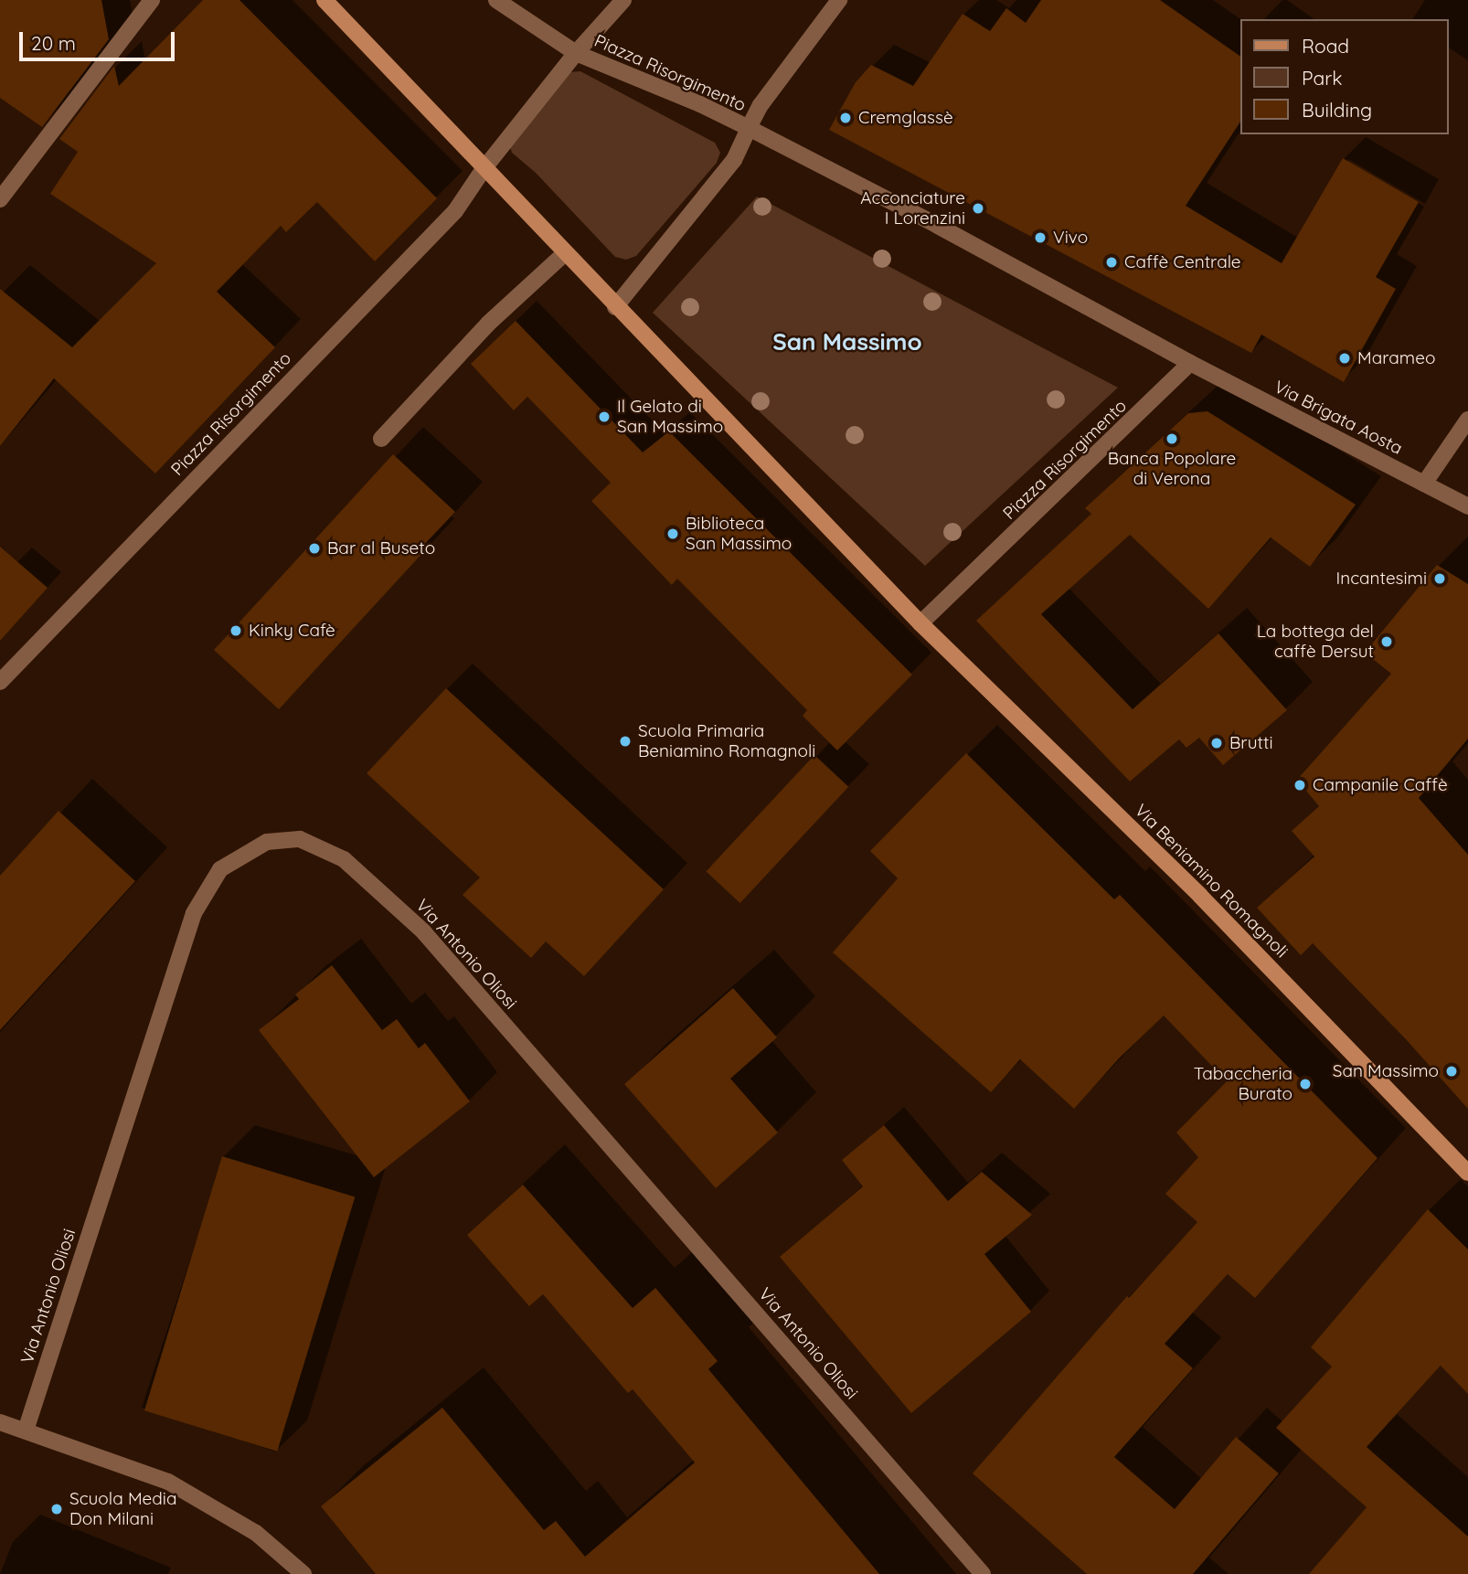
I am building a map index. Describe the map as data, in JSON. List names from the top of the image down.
{
  "streets": {
    "main road": ["Via Beniamino Romagnoli"],
    "street": ["Piazza Risorgimento", "Via Brigata Aosta", "Via Antonio Oliosi"]
  },
  "crossings": [
    ["Piazza Risorgimento", "Via Brigata Aosta"],
    ["Piazza Risorgimento", "Via Beniamino Romagnoli"]
  ],
  "districts": ["San Massimo"],
  "places": [
    "Cremglassè",
    "Acconciature I Lorenzini",
    "Vivo",
    "Caffè Centrale",
    "Marameo",
    "Il Gelato di San Massimo",
    "Banca Popolare di Verona",
    "Biblioteca San Massimo",
    "Bar al Buseto",
    "Incantesimi",
    "Kinky Cafè",
    "La bottega del caffè Dersut",
    "Scuola Primaria Beniamino Romagnoli",
    "Brutti",
    "Campanile Caffè",
    "San Massimo",
    "Tabaccheria Burato",
    "Scuola Media Don Milani"
  ],
  "legend": ["Road", "Park", "Building"],
  "scale_bar": "20 m"
}
